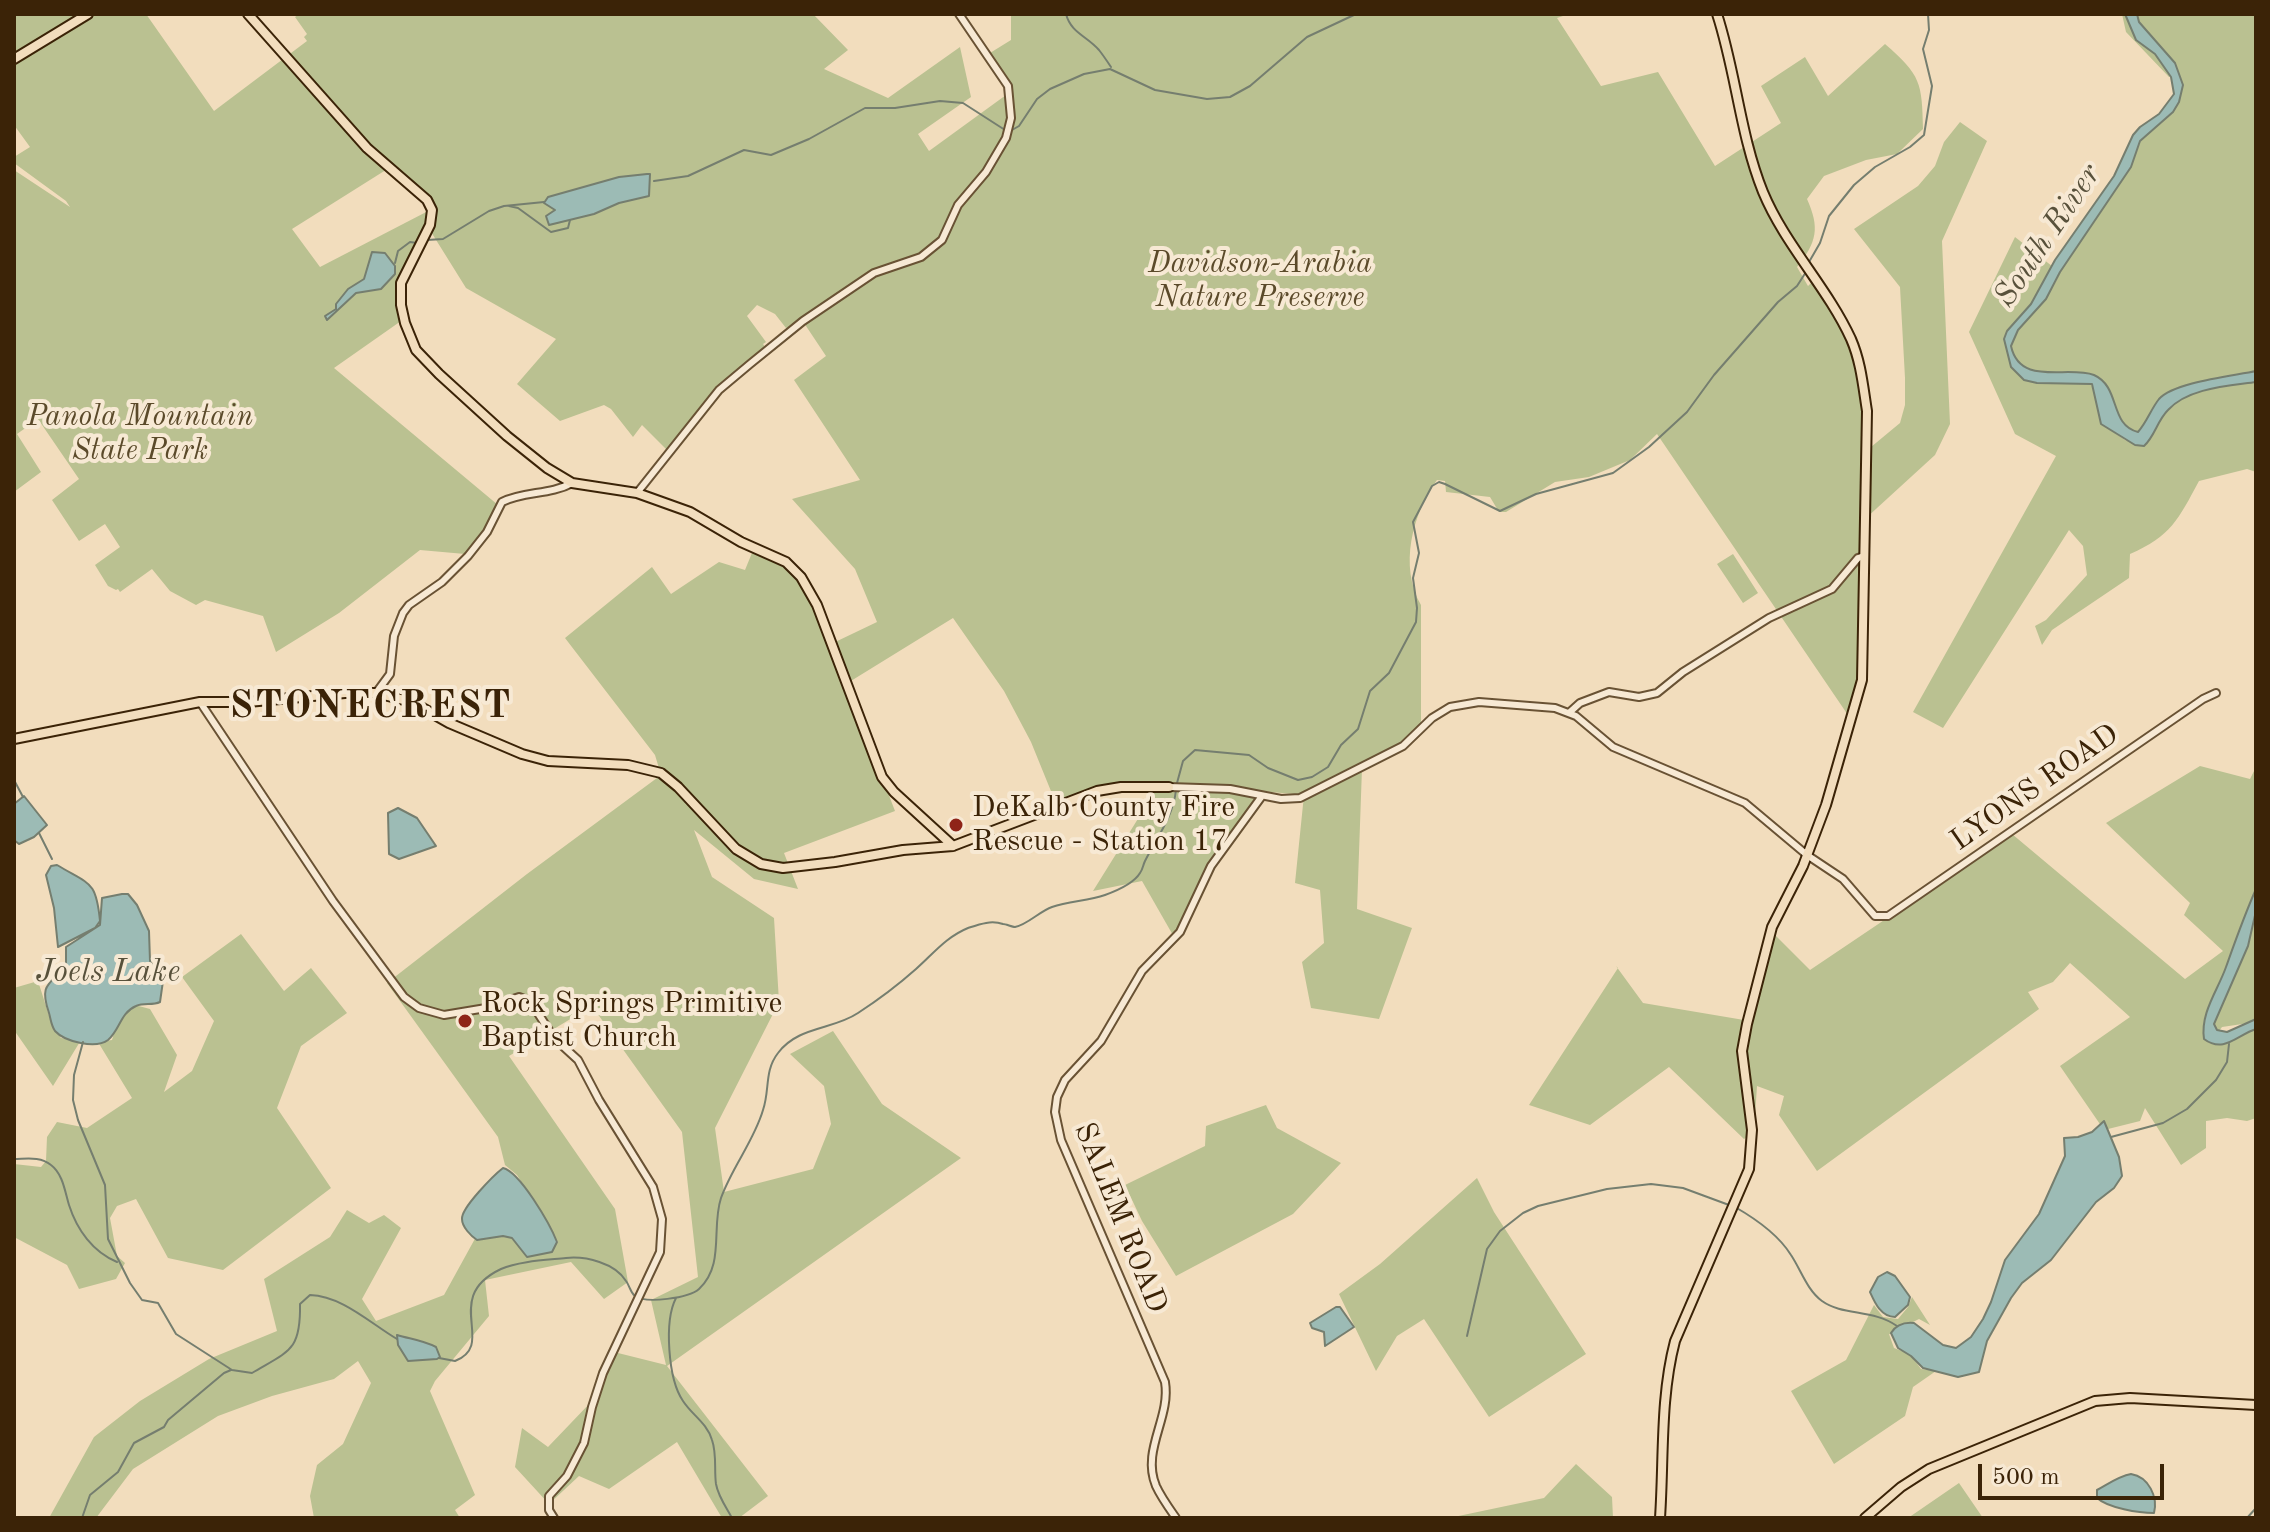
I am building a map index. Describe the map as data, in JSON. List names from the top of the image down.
{
  "streets": {
    "street": ["LYONS ROAD", "SALEM ROAD"]
  },
  "districts": ["STONECREST"],
  "water": ["South River", "Joels Lake"],
  "parks": ["Davidson-Arabia Nature Preserve", "Panola Mountain State Park"],
  "places": ["DeKalb County Fire Rescue - Station 17", "Rock Springs Primitive Baptist Church"],
  "scale_bar": "500 m"
}
